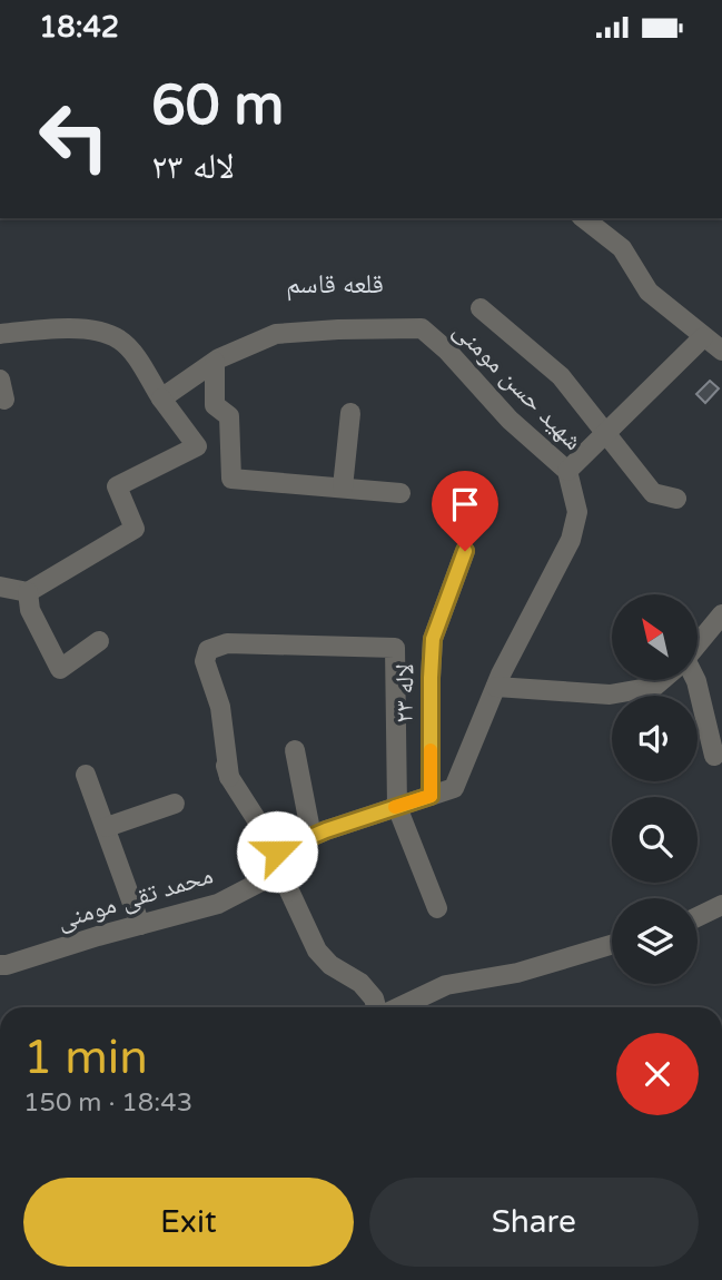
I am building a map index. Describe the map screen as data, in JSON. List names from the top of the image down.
{
  "streets": {
    "street": ["شهید حسن مومنی", "لاله ۲۳", "محمد تقی مومنی"]
  },
  "crossings": [
    ["شهید حسن مومنی", "لاله ۲۳"],
    ["شهید حسن مومنی", "محمد تقی مومنی"]
  ],
  "districts": ["قلعه قاسم"],
  "north": "top left",
  "page": {
    "status": "18:42",
    "turn": ["60 m", "لاله ۲۳"],
    "heading": ["1 min", "150 m · 18:43"],
    "buttons": ["Exit", "Share"]
  }
}
